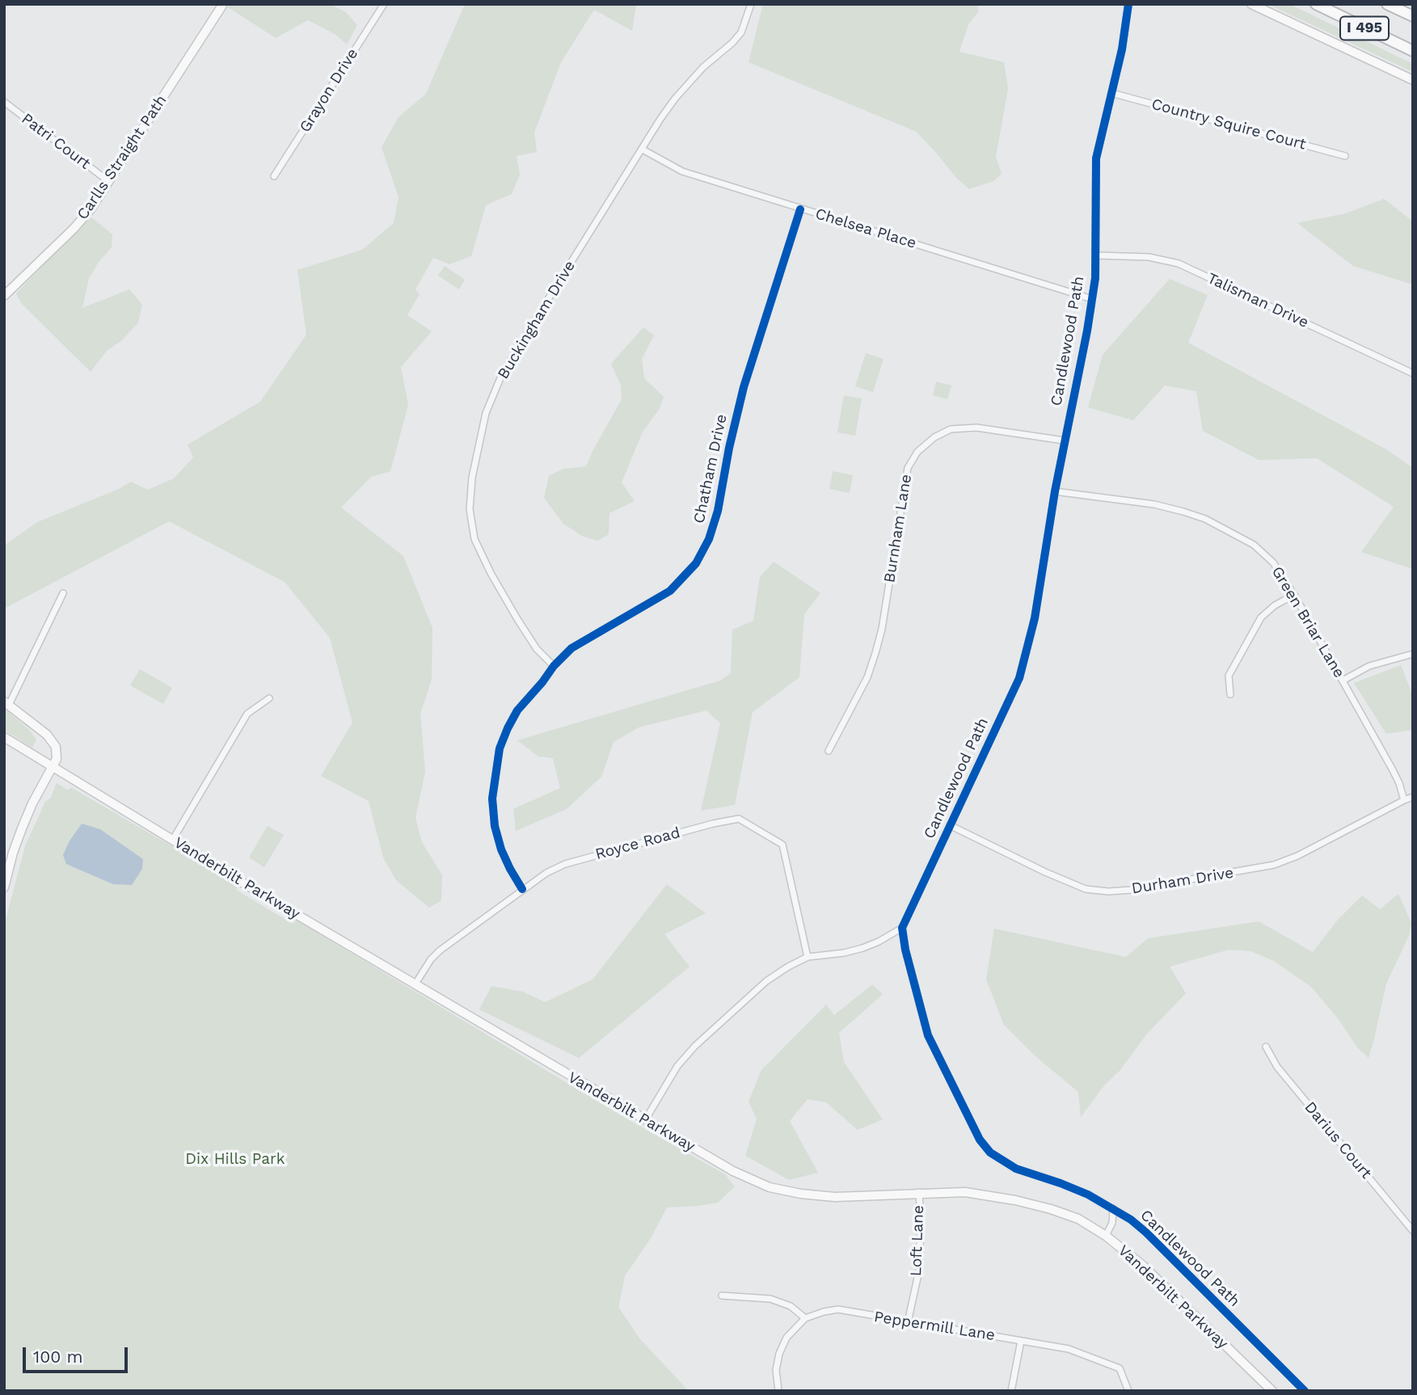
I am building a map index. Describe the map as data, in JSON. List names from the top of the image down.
{
  "streets": {
    "highway": ["I 495"],
    "main road": ["Carlls Straight Path", "Vanderbilt Parkway"],
    "street": [
      "Grayon Drive",
      "Country Squire Court",
      "Patri Court",
      "Chelsea Place",
      "Talisman Drive",
      "Buckingham Drive",
      "Candlewood Path",
      "Chatham Drive",
      "Burnham Lane",
      "Green Briar Lane",
      "Royce Road",
      "Durham Drive",
      "Darius Court",
      "Loft Lane",
      "Peppermill Lane"
    ]
  },
  "crossings": [
    ["Country Squire Court", "Candlewood Path"],
    ["Patri Court", "Carlls Straight Path"],
    ["Chelsea Place", "Buckingham Drive"],
    ["Chelsea Place", "Candlewood Path"],
    ["Chelsea Place", "Chatham Drive"],
    ["Talisman Drive", "Candlewood Path"],
    ["Buckingham Drive", "Chatham Drive"],
    ["Candlewood Path", "Burnham Lane"],
    ["Candlewood Path", "Green Briar Lane"],
    ["Candlewood Path", "Durham Drive"],
    ["Chatham Drive", "Royce Road"],
    ["Green Briar Lane", "Durham Drive"],
    ["Royce Road", "Vanderbilt Parkway"],
    ["Vanderbilt Parkway", "Loft Lane"],
    ["Loft Lane", "Peppermill Lane"]
  ],
  "parks": ["Dix Hills Park"],
  "scale_bar": "100 m"
}
